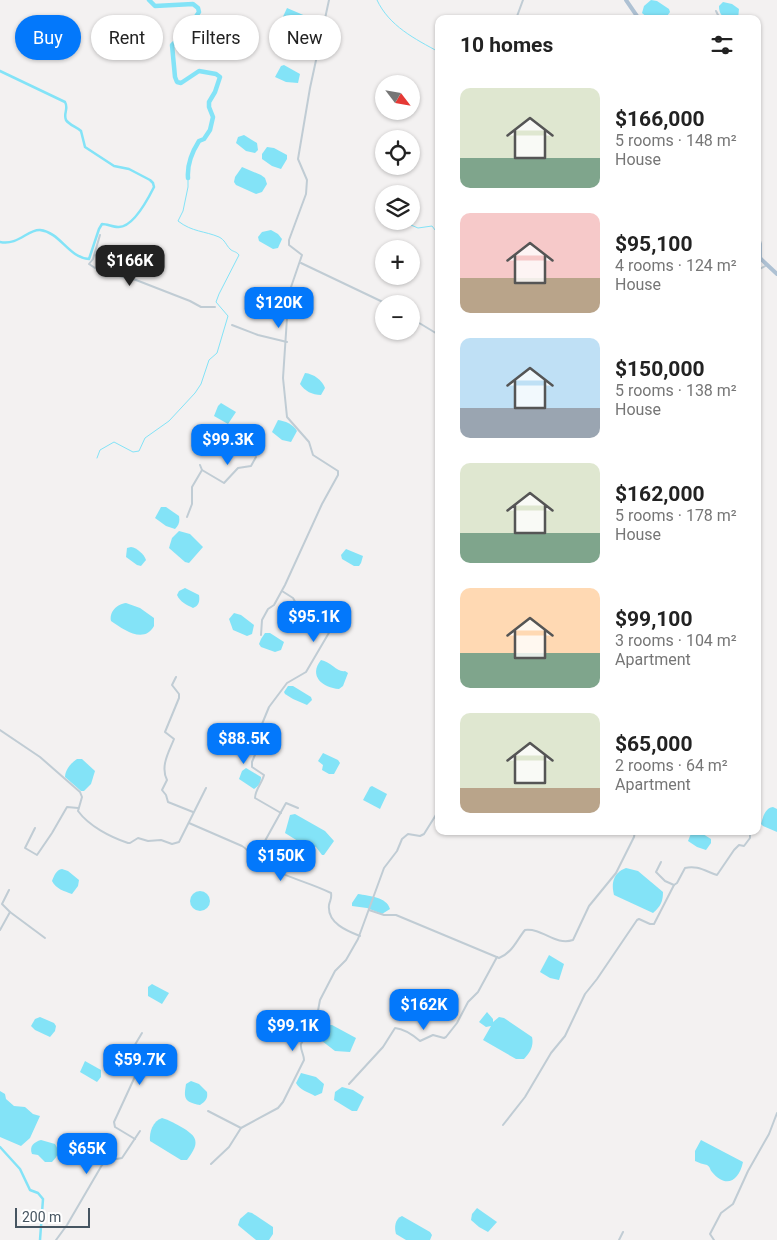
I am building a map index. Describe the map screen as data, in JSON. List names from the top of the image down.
{
  "scale_bar": "200 m",
  "north": "bottom right",
  "page": {
    "chip": [
      "Buy",
      "Rent",
      "Filters",
      "New"
    ],
    "heading": "10 homes",
    "map_buttons": ["+", "−"],
    "list": [
      {
        "name": "$166,000",
        "note": "5 rooms · 148 m² · House"
      },
      {
        "name": "$95,100",
        "note": "4 rooms · 124 m² · House"
      },
      {
        "name": "$150,000",
        "note": "5 rooms · 138 m² · House"
      },
      {
        "name": "$162,000",
        "note": "5 rooms · 178 m² · House"
      },
      {
        "name": "$99,100",
        "note": "3 rooms · 104 m² · Apartment"
      },
      {
        "name": "$65,000",
        "note": "2 rooms · 64 m² · Apartment"
      }
    ],
    "price": [
      "$166K",
      "$120K",
      "$99.3K",
      "$95.1K",
      "$88.5K",
      "$150K",
      "$162K",
      "$99.1K",
      "$59.7K",
      "$65K"
    ],
    "scale": "200 m"
  }
}
